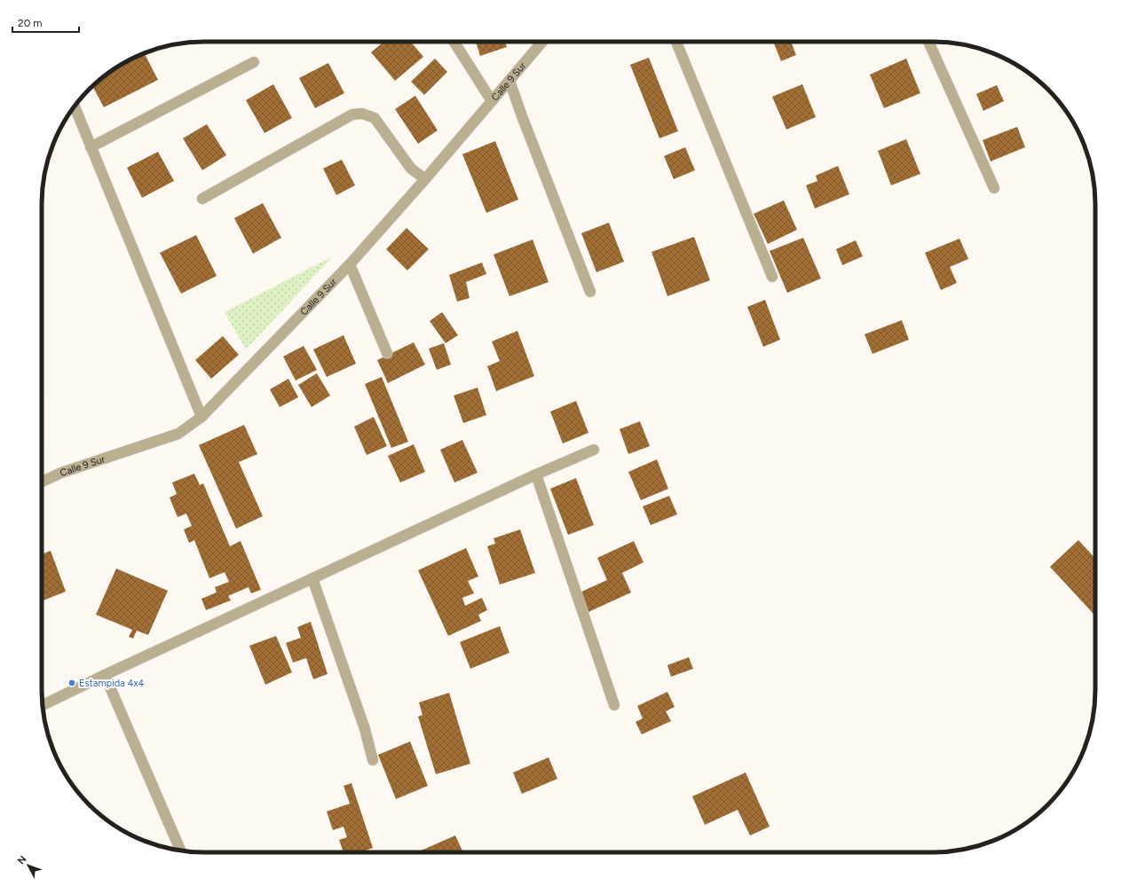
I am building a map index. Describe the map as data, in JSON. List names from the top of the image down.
{
  "streets": {
    "street": ["Calle 9 Sur"]
  },
  "places": ["Estampida 4x4"],
  "scale_bar": "20 m",
  "north": "top left"
}
